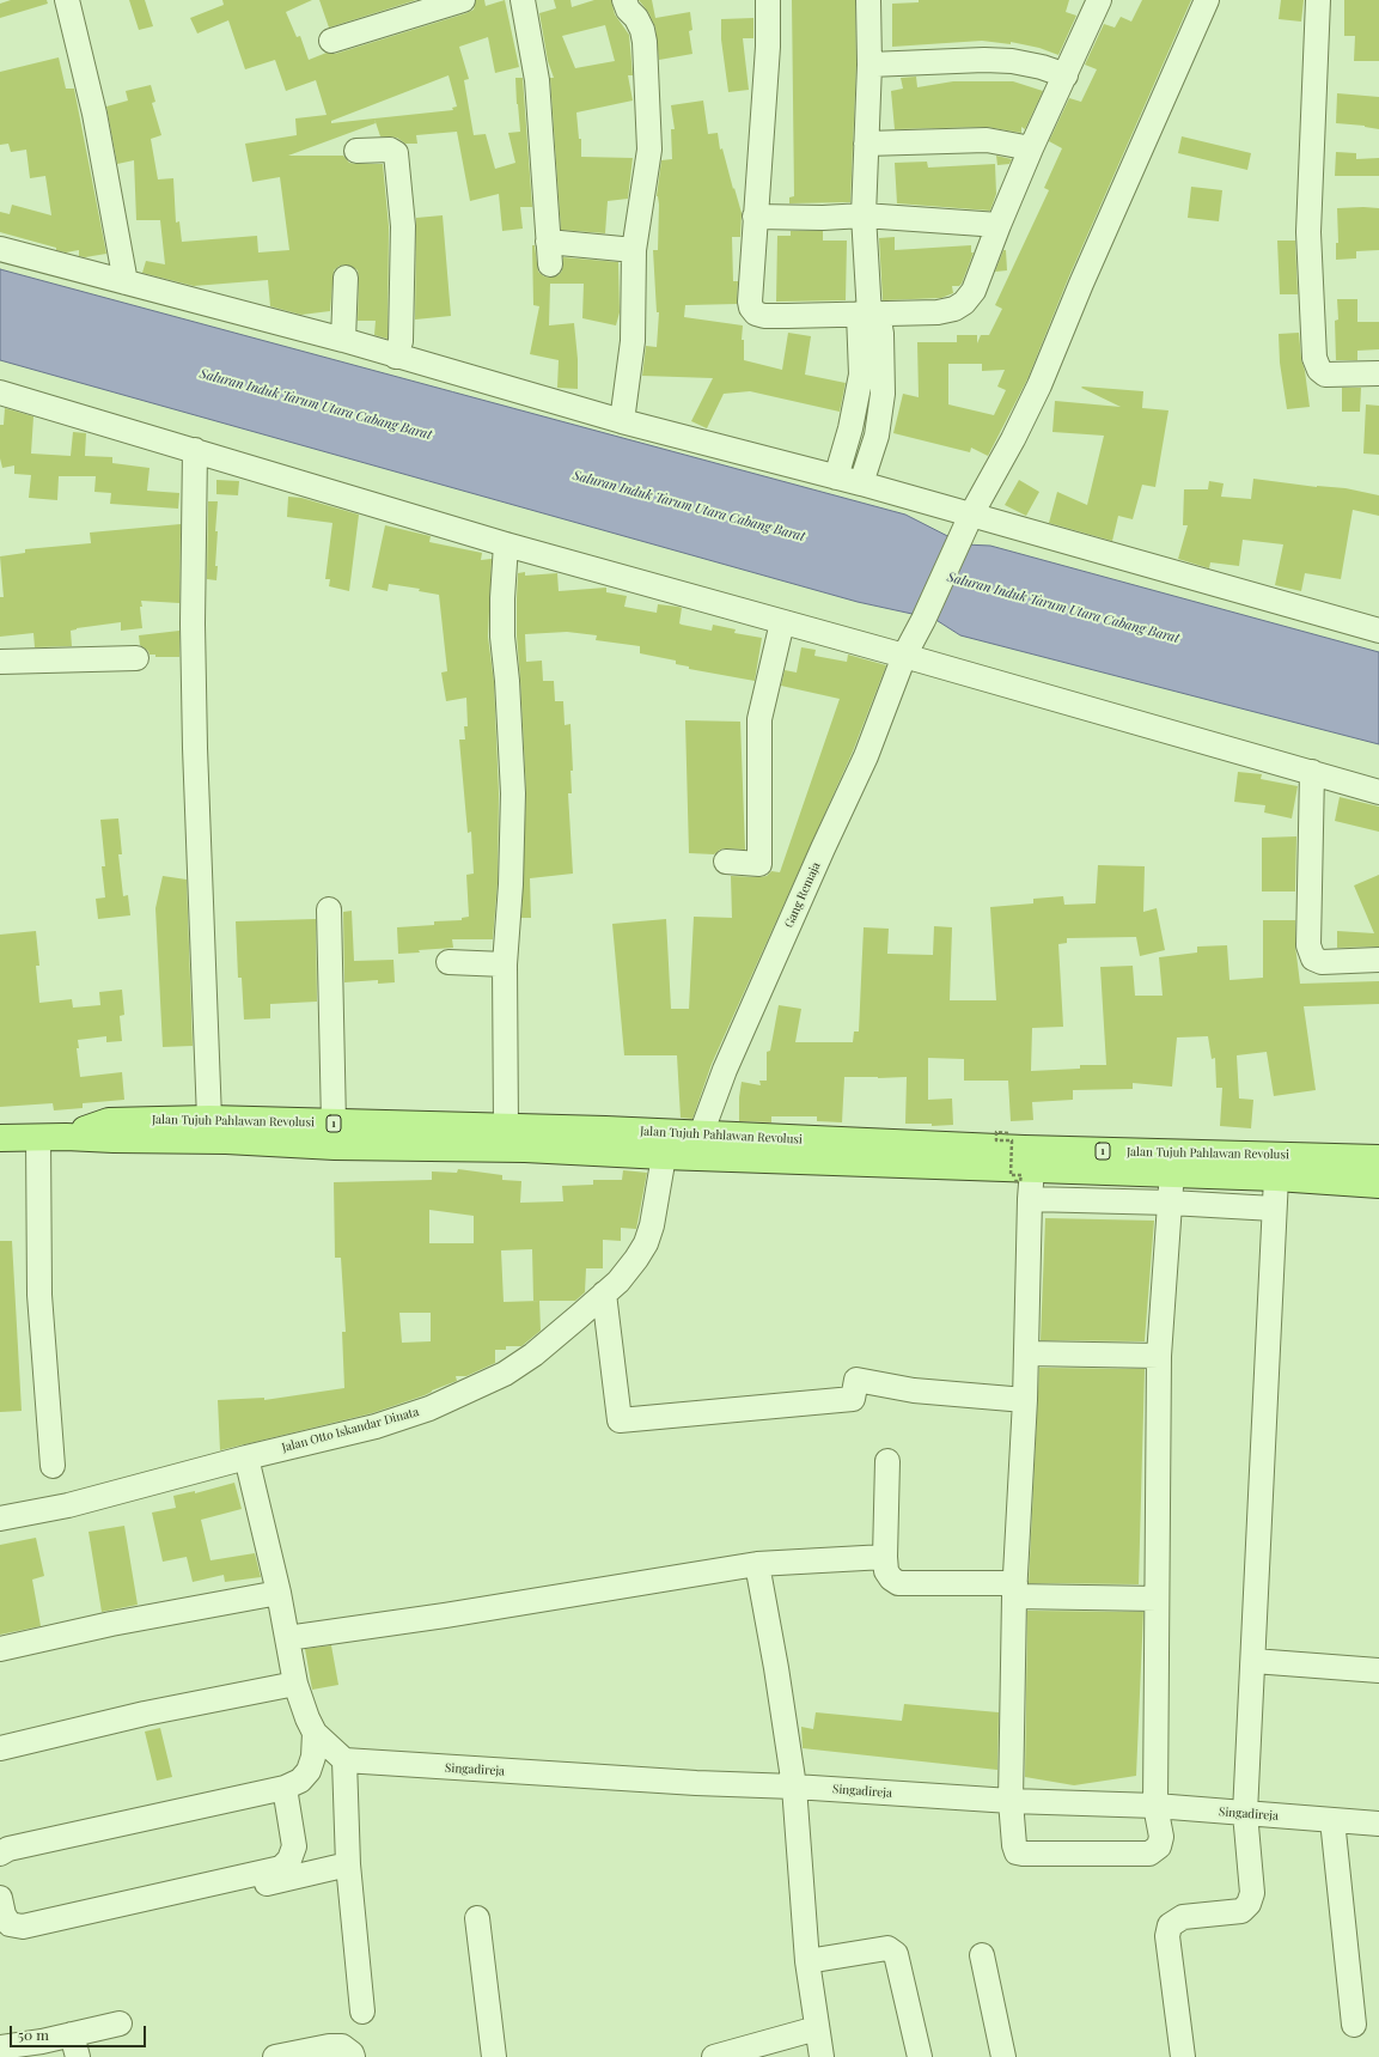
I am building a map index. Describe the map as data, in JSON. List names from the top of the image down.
{
  "streets": {
    "main road": ["Jalan Tujuh Pahlawan Revolusi", "1"],
    "street": ["Gang Remaja", "Jalan Otto Iskandar Dinata", "Singadireja"]
  },
  "crossings": [
    ["Gang Remaja", "Jalan Tujuh Pahlawan Revolusi"],
    ["Jalan Tujuh Pahlawan Revolusi", "Jalan Otto Iskandar Dinata"]
  ],
  "water": ["Saluran Induk Tarum Utara Cabang Barat"],
  "scale_bar": "50 m"
}
